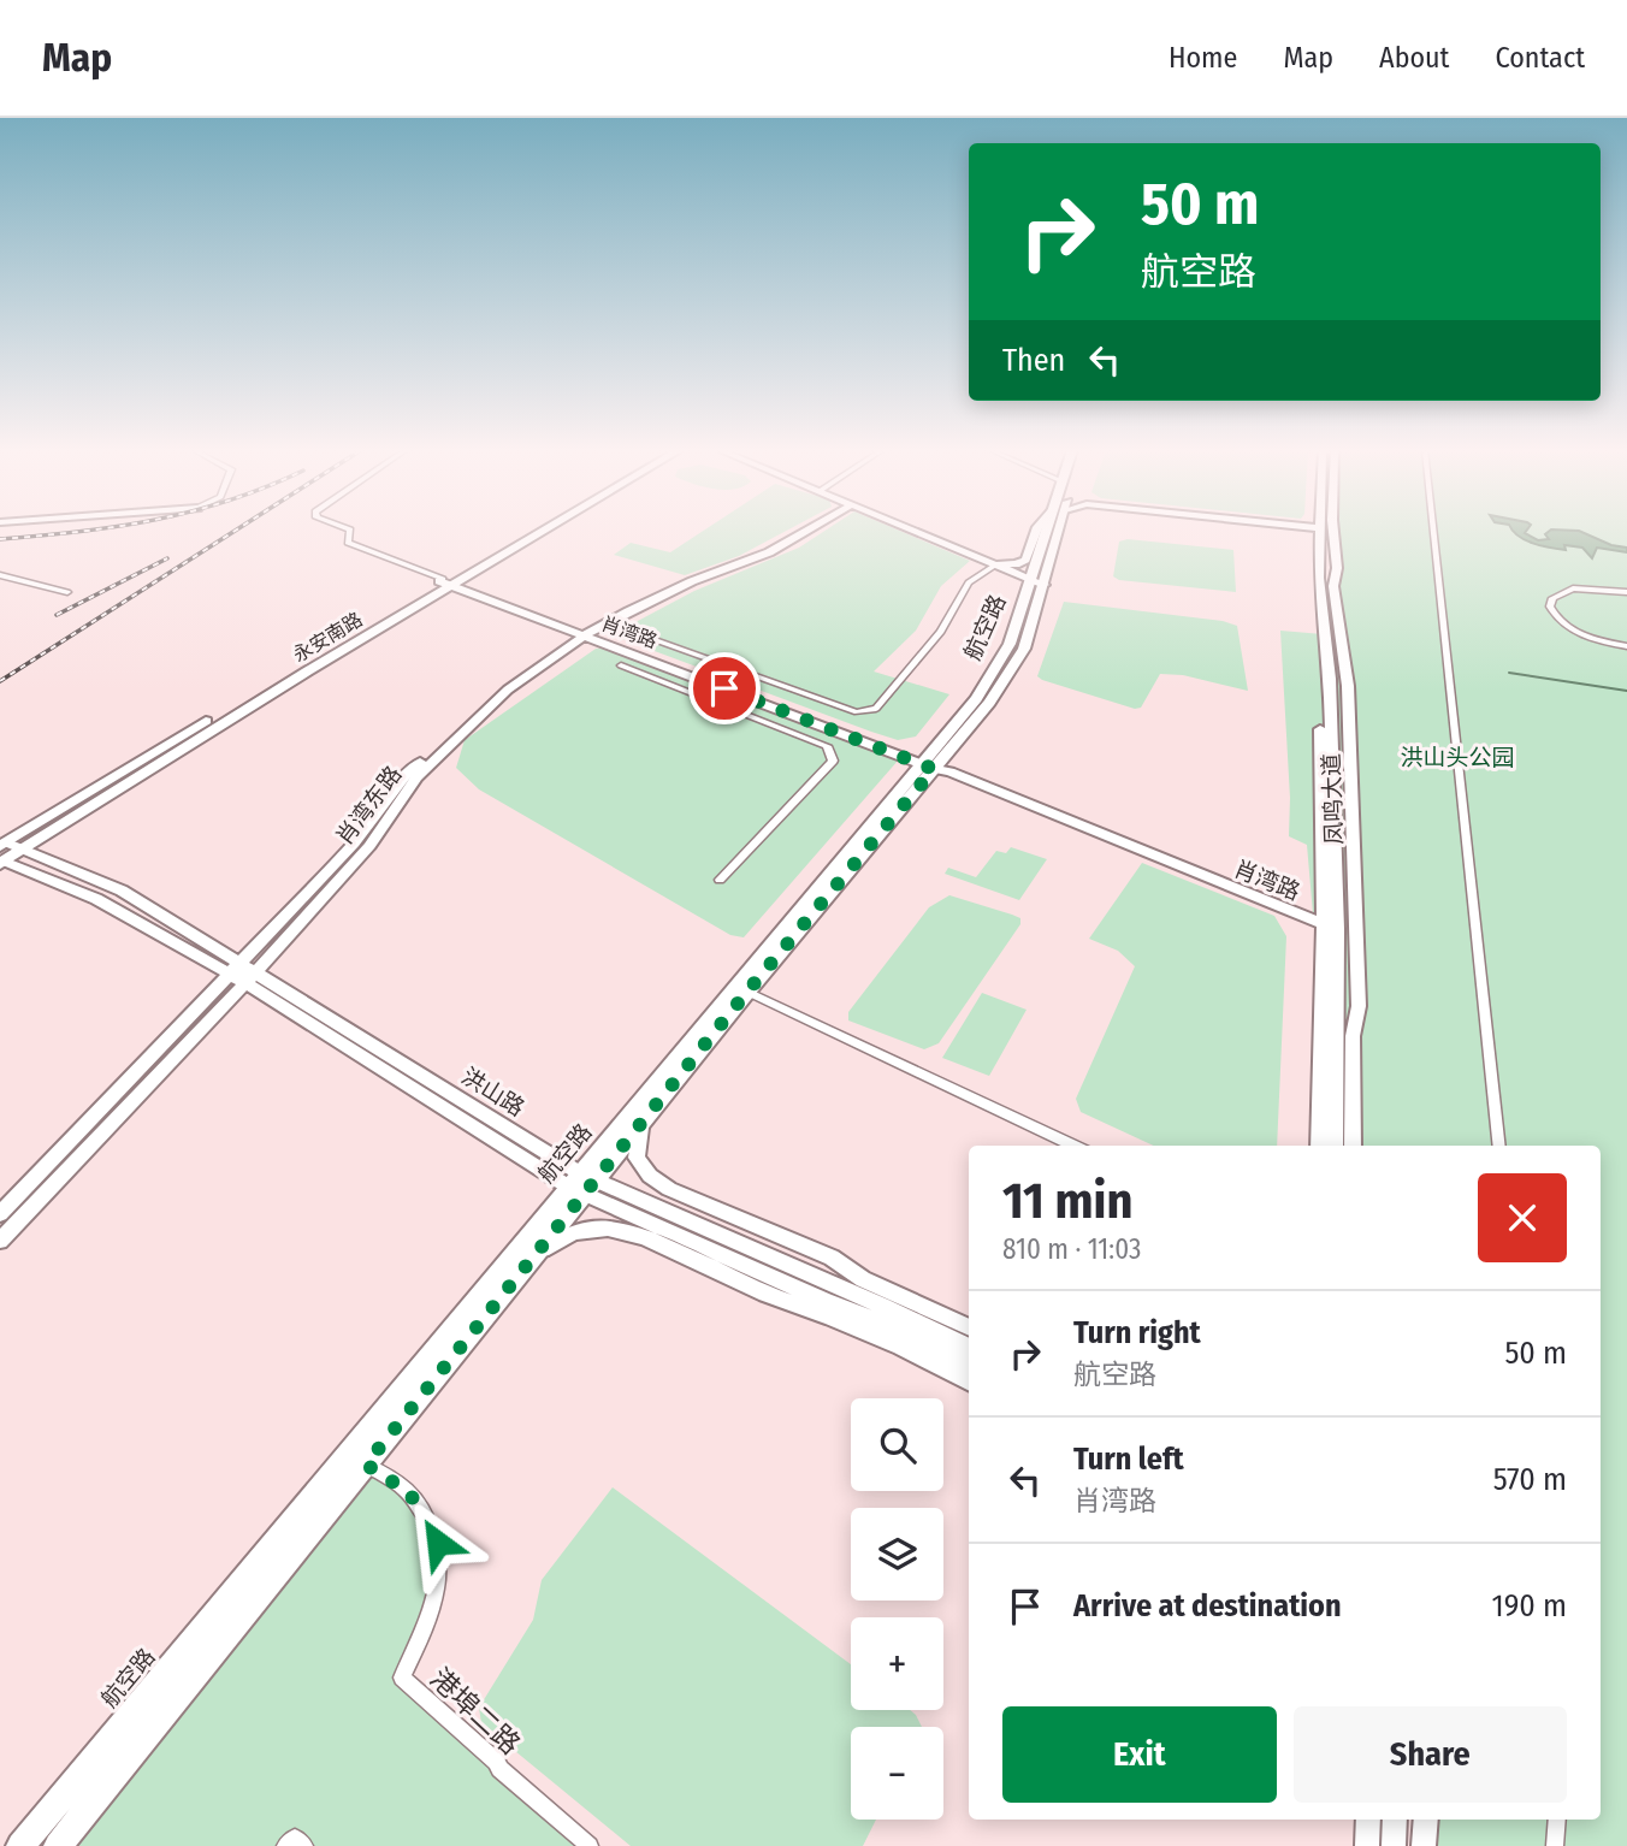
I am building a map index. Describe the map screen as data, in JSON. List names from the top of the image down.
{
  "streets": {
    "main road": ["航空路", "永安南路"],
    "street": [
      "肖湾路",
      "凤鸣大道",
      "肖湾东路",
      "洪山路",
      "港埠二路"
    ]
  },
  "crossings": [
    ["航空路", "肖湾路"],
    ["航空路", "洪山路"],
    ["航空路", "港埠二路"],
    ["肖湾路", "永安南路"],
    ["肖湾路", "凤鸣大道"],
    ["肖湾路", "肖湾东路"],
    ["永安南路", "洪山路"],
    ["肖湾东路", "洪山路"]
  ],
  "parks": ["洪山头公园"],
  "page": {
    "header": "Map",
    "nav": [
      "Home",
      "Map",
      "About",
      "Contact"
    ],
    "turn": ["50 m", "航空路"],
    "then": "Then",
    "heading": ["11 min", "810 m · 11:03"],
    "list": [
      {
        "name": "Turn right",
        "note": "航空路",
        "value": "50 m"
      },
      {
        "name": "Turn left",
        "note": "肖湾路",
        "value": "570 m"
      },
      {
        "name": "Arrive at destination",
        "value": "190 m"
      }
    ],
    "map_buttons": ["+", "−"],
    "buttons": ["Exit", "Share"]
  }
}
